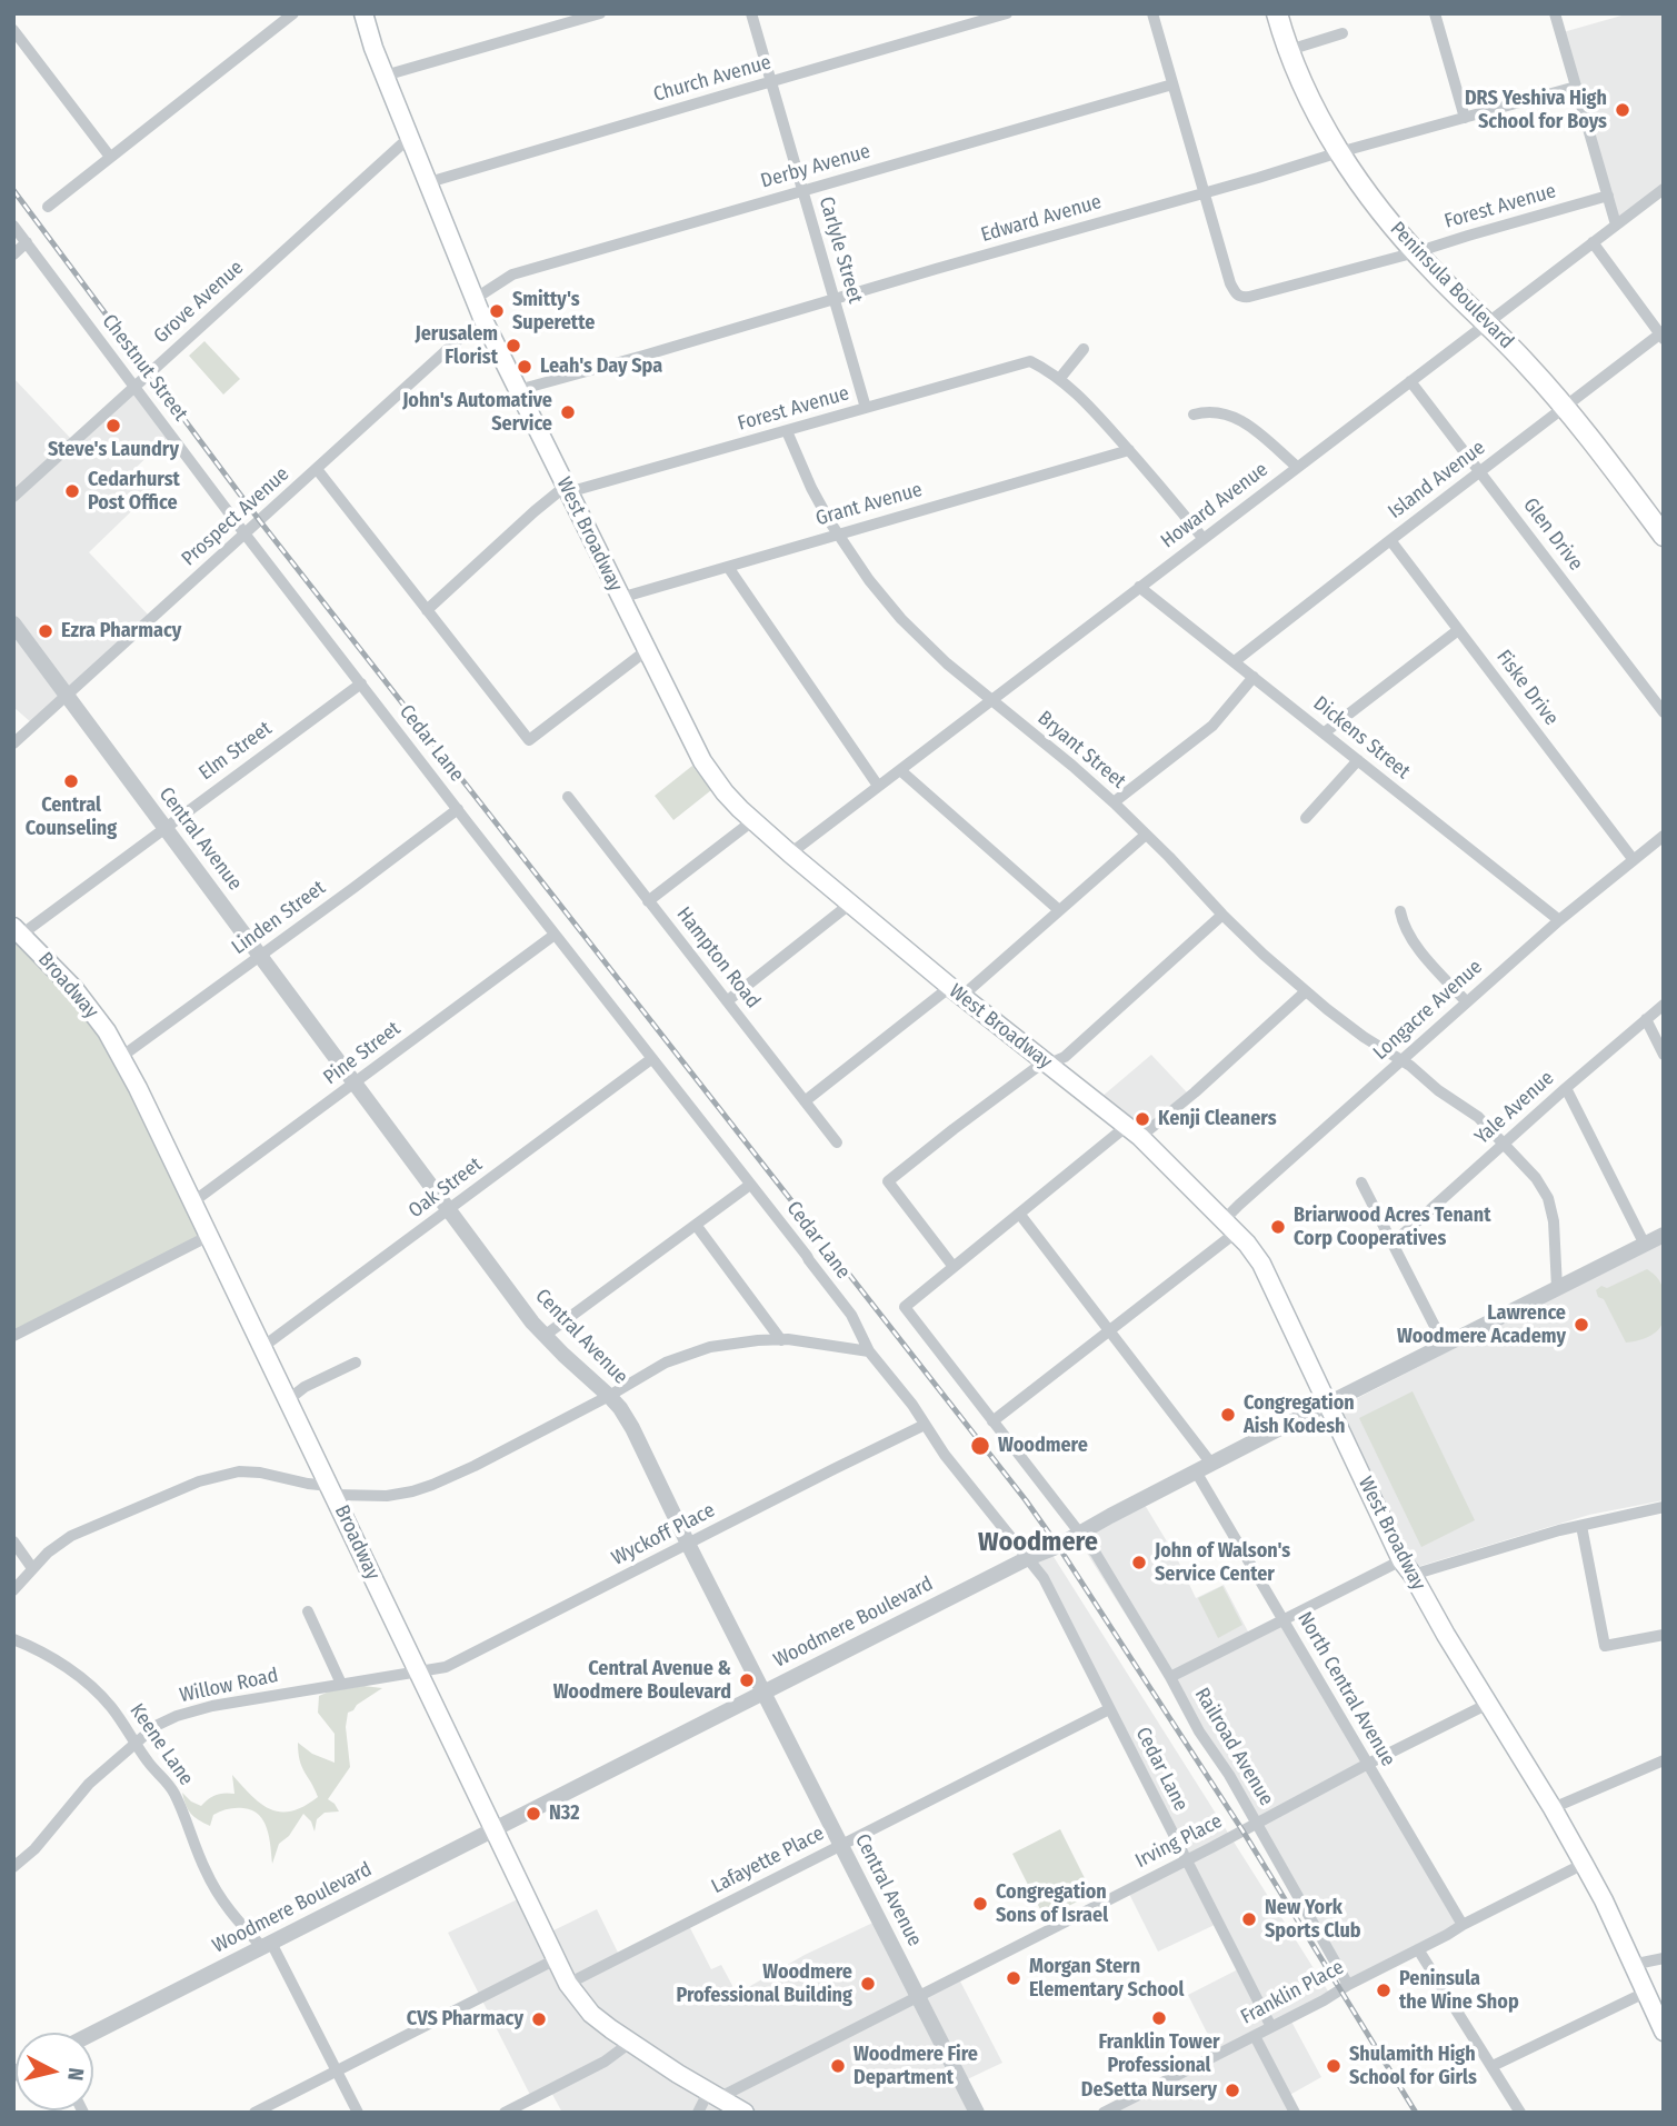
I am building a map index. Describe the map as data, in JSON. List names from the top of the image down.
{
  "streets": {
    "main road": ["Peninsula Boulevard", "West Broadway", "Broadway"],
    "street": [
      "Church Avenue",
      "Derby Avenue",
      "Forest Avenue",
      "Edward Avenue",
      "Carlyle Street",
      "Grove Avenue",
      "Chestnut Street",
      "Island Avenue",
      "Grant Avenue",
      "Howard Avenue",
      "Prospect Avenue",
      "Glen Drive",
      "Fiske Drive",
      "Dickens Street",
      "Cedar Lane",
      "Bryant Street",
      "Elm Street",
      "Central Avenue",
      "Linden Street",
      "Hampton Road",
      "Longacre Avenue",
      "Pine Street",
      "Yale Avenue",
      "Oak Street",
      "Wyckoff Place",
      "Woodmere Boulevard",
      "Willow Road",
      "North Central Avenue",
      "Keene Lane",
      "Railroad Avenue",
      "Irving Place",
      "Lafayette Place",
      "Franklin Place"
    ]
  },
  "crossings": [
    ["Church Avenue", "Carlyle Street"],
    ["Church Avenue", "West Broadway"],
    ["Derby Avenue", "Carlyle Street"],
    ["Derby Avenue", "West Broadway"],
    ["Forest Avenue", "Edward Avenue"],
    ["Forest Avenue", "Carlyle Street"],
    ["Forest Avenue", "Peninsula Boulevard"],
    ["Forest Avenue", "West Broadway"],
    ["Forest Avenue", "Bryant Street"],
    ["Edward Avenue", "Carlyle Street"],
    ["Edward Avenue", "Peninsula Boulevard"],
    ["Edward Avenue", "West Broadway"],
    ["Peninsula Boulevard", "Island Avenue"],
    ["Peninsula Boulevard", "Howard Avenue"],
    ["Grove Avenue", "Chestnut Street"],
    ["Grove Avenue", "West Broadway"],
    ["Chestnut Street", "Prospect Avenue"],
    ["Chestnut Street", "Cedar Lane"],
    ["Island Avenue", "Glen Drive"],
    ["Island Avenue", "Fiske Drive"],
    ["Island Avenue", "Dickens Street"],
    ["Grant Avenue", "West Broadway"],
    ["Grant Avenue", "Bryant Street"],
    ["Howard Avenue", "West Broadway"],
    ["Howard Avenue", "Glen Drive"],
    ["Howard Avenue", "Dickens Street"],
    ["Howard Avenue", "Bryant Street"],
    ["Prospect Avenue", "West Broadway"],
    ["Prospect Avenue", "Cedar Lane"],
    ["Prospect Avenue", "Central Avenue"],
    ["West Broadway", "Longacre Avenue"],
    ["West Broadway", "Woodmere Boulevard"],
    ["West Broadway", "Irving Place"],
    ["West Broadway", "Franklin Place"],
    ["Fiske Drive", "Longacre Avenue"],
    ["Dickens Street", "Longacre Avenue"],
    ["Cedar Lane", "Elm Street"],
    ["Cedar Lane", "Linden Street"],
    ["Cedar Lane", "Pine Street"],
    ["Cedar Lane", "Oak Street"],
    ["Cedar Lane", "Wyckoff Place"],
    ["Cedar Lane", "Woodmere Boulevard"],
    ["Cedar Lane", "Irving Place"],
    ["Cedar Lane", "Lafayette Place"],
    ["Cedar Lane", "Franklin Place"],
    ["Bryant Street", "Longacre Avenue"],
    ["Bryant Street", "Yale Avenue"],
    ["Bryant Street", "Woodmere Boulevard"],
    ["Elm Street", "Central Avenue"],
    ["Elm Street", "Broadway"],
    ["Central Avenue", "Linden Street"],
    ["Central Avenue", "Pine Street"],
    ["Central Avenue", "Oak Street"],
    ["Central Avenue", "Wyckoff Place"],
    ["Central Avenue", "Woodmere Boulevard"],
    ["Central Avenue", "Irving Place"],
    ["Central Avenue", "Lafayette Place"],
    ["Linden Street", "Broadway"],
    ["Broadway", "Pine Street"],
    ["Broadway", "Oak Street"],
    ["Broadway", "Wyckoff Place"],
    ["Broadway", "Woodmere Boulevard"],
    ["Broadway", "Willow Road"],
    ["Broadway", "Irving Place"],
    ["Broadway", "Lafayette Place"],
    ["Longacre Avenue", "Railroad Avenue"],
    ["Wyckoff Place", "Willow Road"],
    ["Woodmere Boulevard", "North Central Avenue"],
    ["Woodmere Boulevard", "Keene Lane"],
    ["Woodmere Boulevard", "Railroad Avenue"],
    ["Willow Road", "Keene Lane"],
    ["North Central Avenue", "Irving Place"],
    ["North Central Avenue", "Franklin Place"],
    ["Railroad Avenue", "Irving Place"],
    ["Railroad Avenue", "Franklin Place"]
  ],
  "districts": ["Woodmere"],
  "places": [
    "DRS Yeshiva High School for Boys",
    "Smitty's Superette",
    "Jerusalem Florist",
    "Leah's Day Spa",
    "John's Automative Service",
    "Steve's Laundry",
    "Cedarhurst Post Office",
    "Ezra Pharmacy",
    "Central Counseling",
    "Kenji Cleaners",
    "Briarwood Acres Tenant Corp Cooperatives",
    "Lawrence Woodmere Academy",
    "Congregation Aish Kodesh",
    "Woodmere",
    "John of Walson's Service Center",
    "Central Avenue & Woodmere Boulevard",
    "N32",
    "Congregation Sons of Israel",
    "New York Sports Club",
    "Morgan Stern Elementary School",
    "Woodmere Professional Building",
    "Peninsula the Wine Shop",
    "Franklin Tower Professional",
    "CVS Pharmacy",
    "Woodmere Fire Department",
    "Shulamith High School for Girls",
    "DeSetta Nursery"
  ],
  "north": "right"
}
